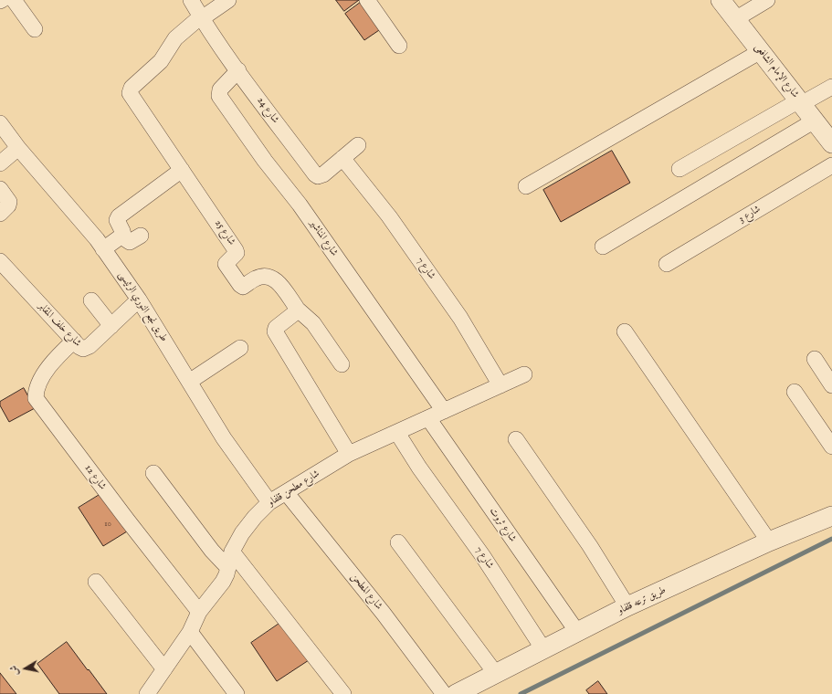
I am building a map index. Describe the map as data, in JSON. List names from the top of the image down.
{
  "streets": {
    "street": [
      "شارع الإمام الشافعى",
      "شارع 24",
      "شارع 3",
      "شارع 25",
      "شارع المناشير",
      "شارع 7",
      "طريق نجع النوري الرئيسى",
      "شارع خلف المقابر",
      "شارع 12",
      "شارع مطحن قلفاو",
      "شارع ثروت",
      "شارع المطحن",
      "طريق ترعه قلفاو"
    ]
  },
  "crossings": [
    ["شارع 24", "شارع 25"],
    ["شارع 24", "شارع المناشير"],
    ["شارع 24", "شارع 7"],
    ["شارع المناشير", "شارع مطحن قلفاو"],
    ["شارع 7", "شارع مطحن قلفاو"],
    ["شارع 7", "طريق ترعه قلفاو"],
    ["طريق نجع النوري الرئيسى", "شارع خلف المقابر"],
    ["طريق نجع النوري الرئيسى", "شارع مطحن قلفاو"],
    ["شارع خلف المقابر", "شارع 12"],
    ["شارع 12", "شارع مطحن قلفاو"],
    ["شارع مطحن قلفاو", "شارع ثروت"],
    ["شارع مطحن قلفاو", "شارع المطحن"],
    ["شارع ثروت", "طريق ترعه قلفاو"]
  ],
  "house_numbers": ["10"],
  "north": "left"
}
